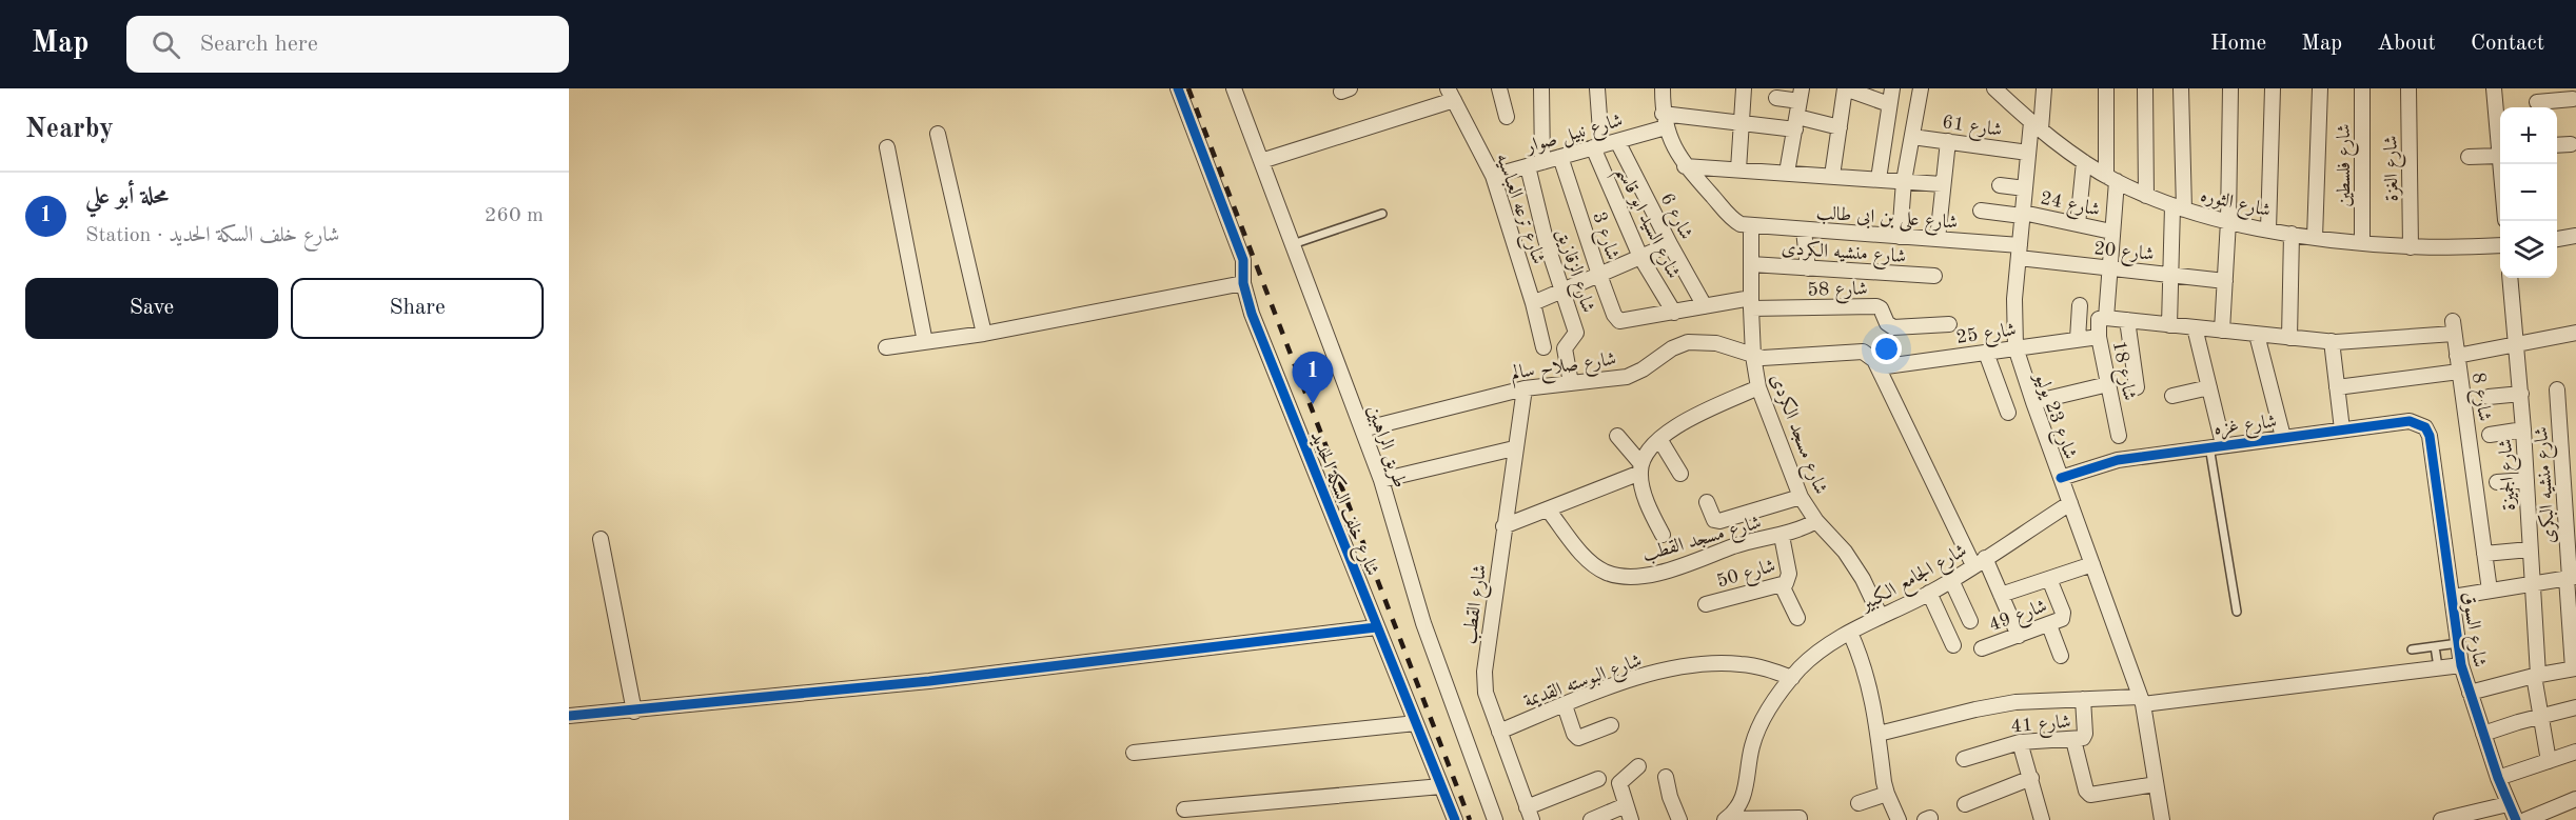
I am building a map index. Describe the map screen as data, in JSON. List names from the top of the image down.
{
  "streets": {
    "street": [
      "شارع 61",
      "شارع نبيل صوار",
      "شارع فلسطين",
      "شارع الغزة",
      "شارع الثوره",
      "شارع 24",
      "شارع ترعه العباسيه",
      "شارع 6",
      "شارع على بن ابى طالب",
      "شارع السيد ابو قاسم",
      "شارع 3",
      "شارع 20",
      "شارع منشيه الكردى",
      "شارع الزقازيق",
      "شارع 58",
      "شارع 25",
      "شارع صلاح سالم",
      "شارع 18",
      "شارع 8",
      "شارع 23 يوليو",
      "شارع غزه",
      "شارع مسجد الكردى",
      "طريق الراهبين",
      "شارع الجميزة",
      "شارع منشيه البكرى",
      "شارع خلف السكة الحديد",
      "شارع مسجد القطب",
      "شارع 50",
      "شارع الجامع الكبير",
      "شارع القطب",
      "شارع 49",
      "شارع السوق",
      "شارع البوسته القديمة",
      "شارع 41"
    ]
  },
  "crossings": [
    ["شارع 61", "شارع 23 يوليو"],
    ["شارع نبيل صوار", "شارع ترعه العباسيه"],
    ["شارع نبيل صوار", "شارع 6"],
    ["شارع نبيل صوار", "شارع السيد ابو قاسم"],
    ["شارع نبيل صوار", "شارع 3"],
    ["شارع نبيل صوار", "شارع الزقازيق"],
    ["شارع فلسطين", "شارع الثوره"],
    ["شارع الغزة", "شارع الثوره"],
    ["شارع الثوره", "شارع 23 يوليو"],
    ["شارع 24", "شارع 23 يوليو"],
    ["شارع على بن ابى طالب", "شارع 20"],
    ["شارع على بن ابى طالب", "شارع 23 يوليو"],
    ["شارع على بن ابى طالب", "شارع مسجد الكردى"],
    ["شارع السيد ابو قاسم", "شارع 3"],
    ["شارع 20", "شارع 23 يوليو"],
    ["شارع منشيه الكردى", "شارع مسجد الكردى"],
    ["شارع الزقازيق", "شارع صلاح سالم"],
    ["شارع 58", "شارع مسجد الكردى"],
    ["شارع 25", "شارع صلاح سالم"],
    ["شارع 25", "شارع 18"],
    ["شارع 25", "شارع 23 يوليو"],
    ["شارع صلاح سالم", "شارع مسجد الكردى"],
    ["شارع صلاح سالم", "طريق الراهبين"],
    ["شارع صلاح سالم", "شارع القطب"],
    ["شارع 23 يوليو", "شارع غزه"],
    ["شارع 23 يوليو", "شارع الجامع الكبير"],
    ["شارع غزه", "شارع السوق"],
    ["شارع مسجد الكردى", "شارع مسجد القطب"],
    ["شارع مسجد الكردى", "شارع الجامع الكبير"],
    ["شارع مسجد القطب", "شارع 50"],
    ["شارع الجامع الكبير", "شارع البوسته القديمة"],
    ["شارع القطب", "شارع البوسته القديمة"]
  ],
  "page": {
    "header": "Map",
    "search": "Search here",
    "nav": [
      "Home",
      "Map",
      "About",
      "Contact"
    ],
    "heading": "Nearby",
    "map_buttons": ["+", "−"],
    "list": [
      {
        "mark": "1",
        "name": "محلة أبو علي",
        "note": "Station · شارع خلف السكة الحديد",
        "value": "260 m"
      }
    ],
    "buttons": ["Save", "Share"],
    "pins": "1"
  }
}
